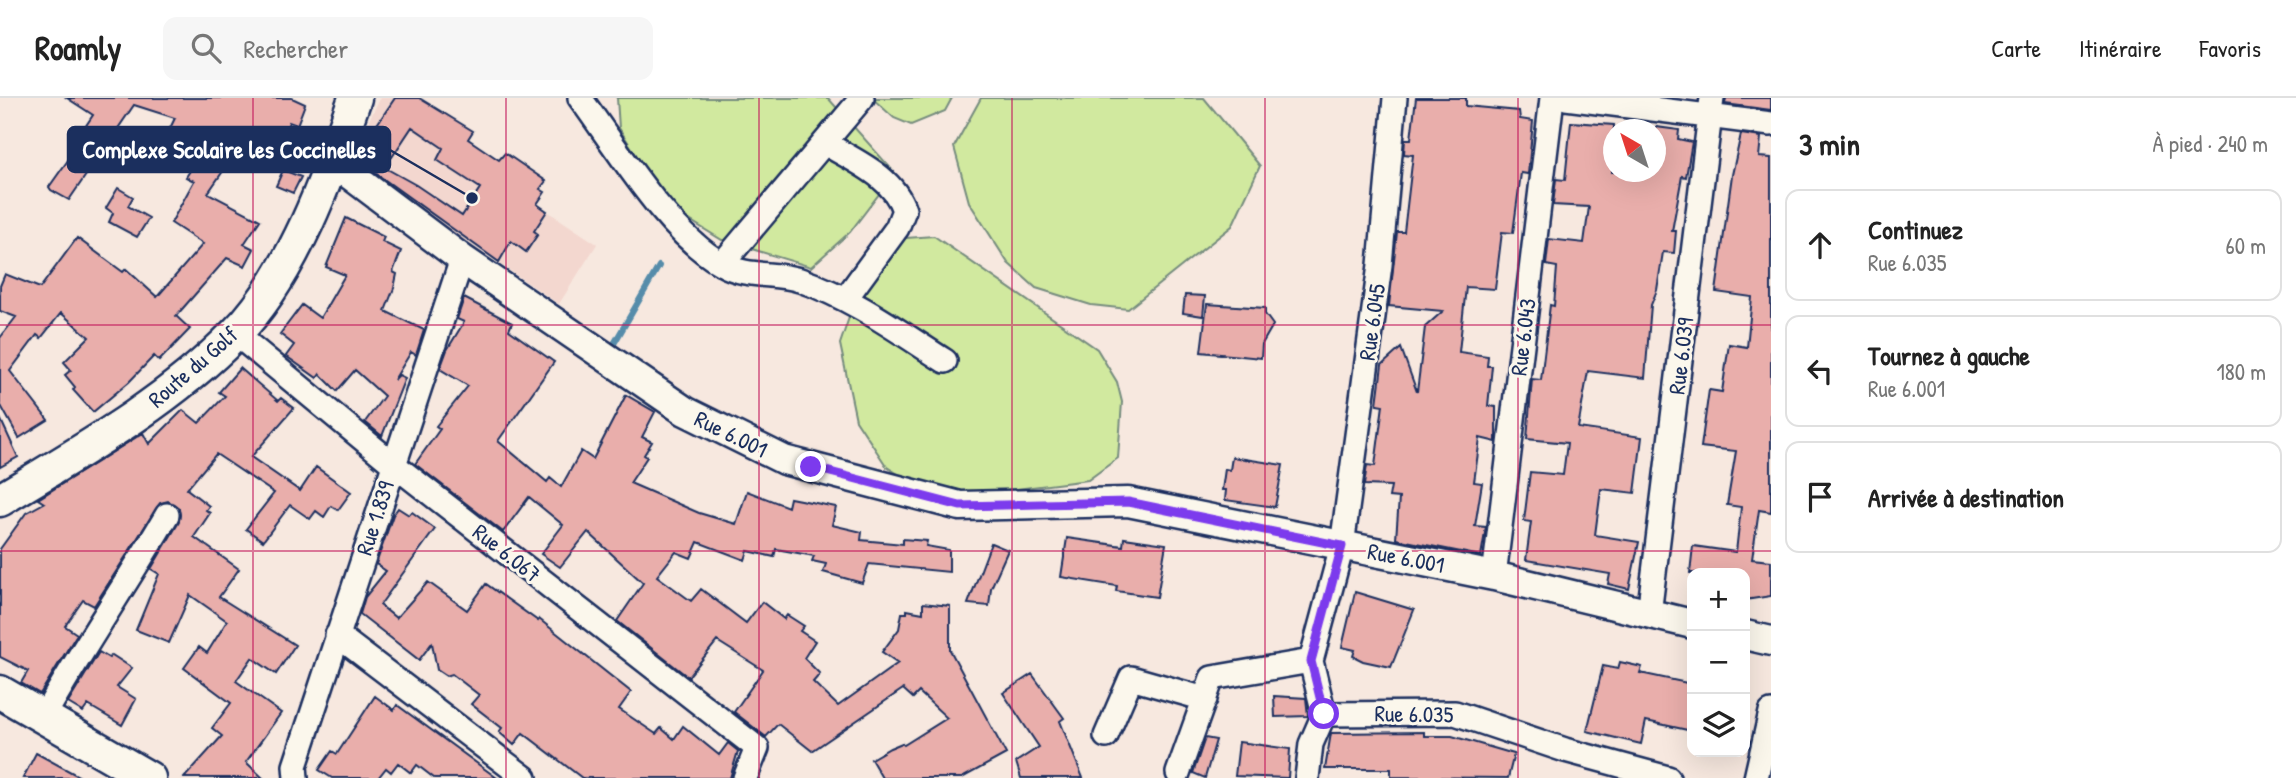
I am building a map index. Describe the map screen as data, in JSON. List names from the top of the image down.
{
  "streets": {
    "main road": ["Route du Golf"],
    "street": [
      "Rue 6.045",
      "Rue 6.043",
      "Rue 6.039",
      "Rue 6.001",
      "Rue 1.839",
      "Rue 6.067",
      "Rue 6.035"
    ]
  },
  "crossings": [
    ["Rue 6.045", "Rue 6.001"],
    ["Rue 6.043", "Rue 6.001"],
    ["Rue 6.039", "Rue 6.001"],
    ["Route du Golf", "Rue 6.001"],
    ["Route du Golf", "Rue 6.067"],
    ["Rue 6.001", "Rue 1.839"],
    ["Rue 1.839", "Rue 6.067"]
  ],
  "places": ["Complexe Scolaire les Coccinelles"],
  "north": "top left",
  "page": {
    "header": "Roamly",
    "search": "Rechercher",
    "nav": ["Carte", "Itinéraire", "Favoris"],
    "heading": ["3 min", "À pied · 240 m"],
    "list": [
      ["Continuez", "Rue 6.035", "60 m"],
      ["Tournez à gauche", "Rue 6.001", "180 m"],
      "Arrivée à destination"
    ],
    "map_buttons": ["+", "−"]
  }
}
